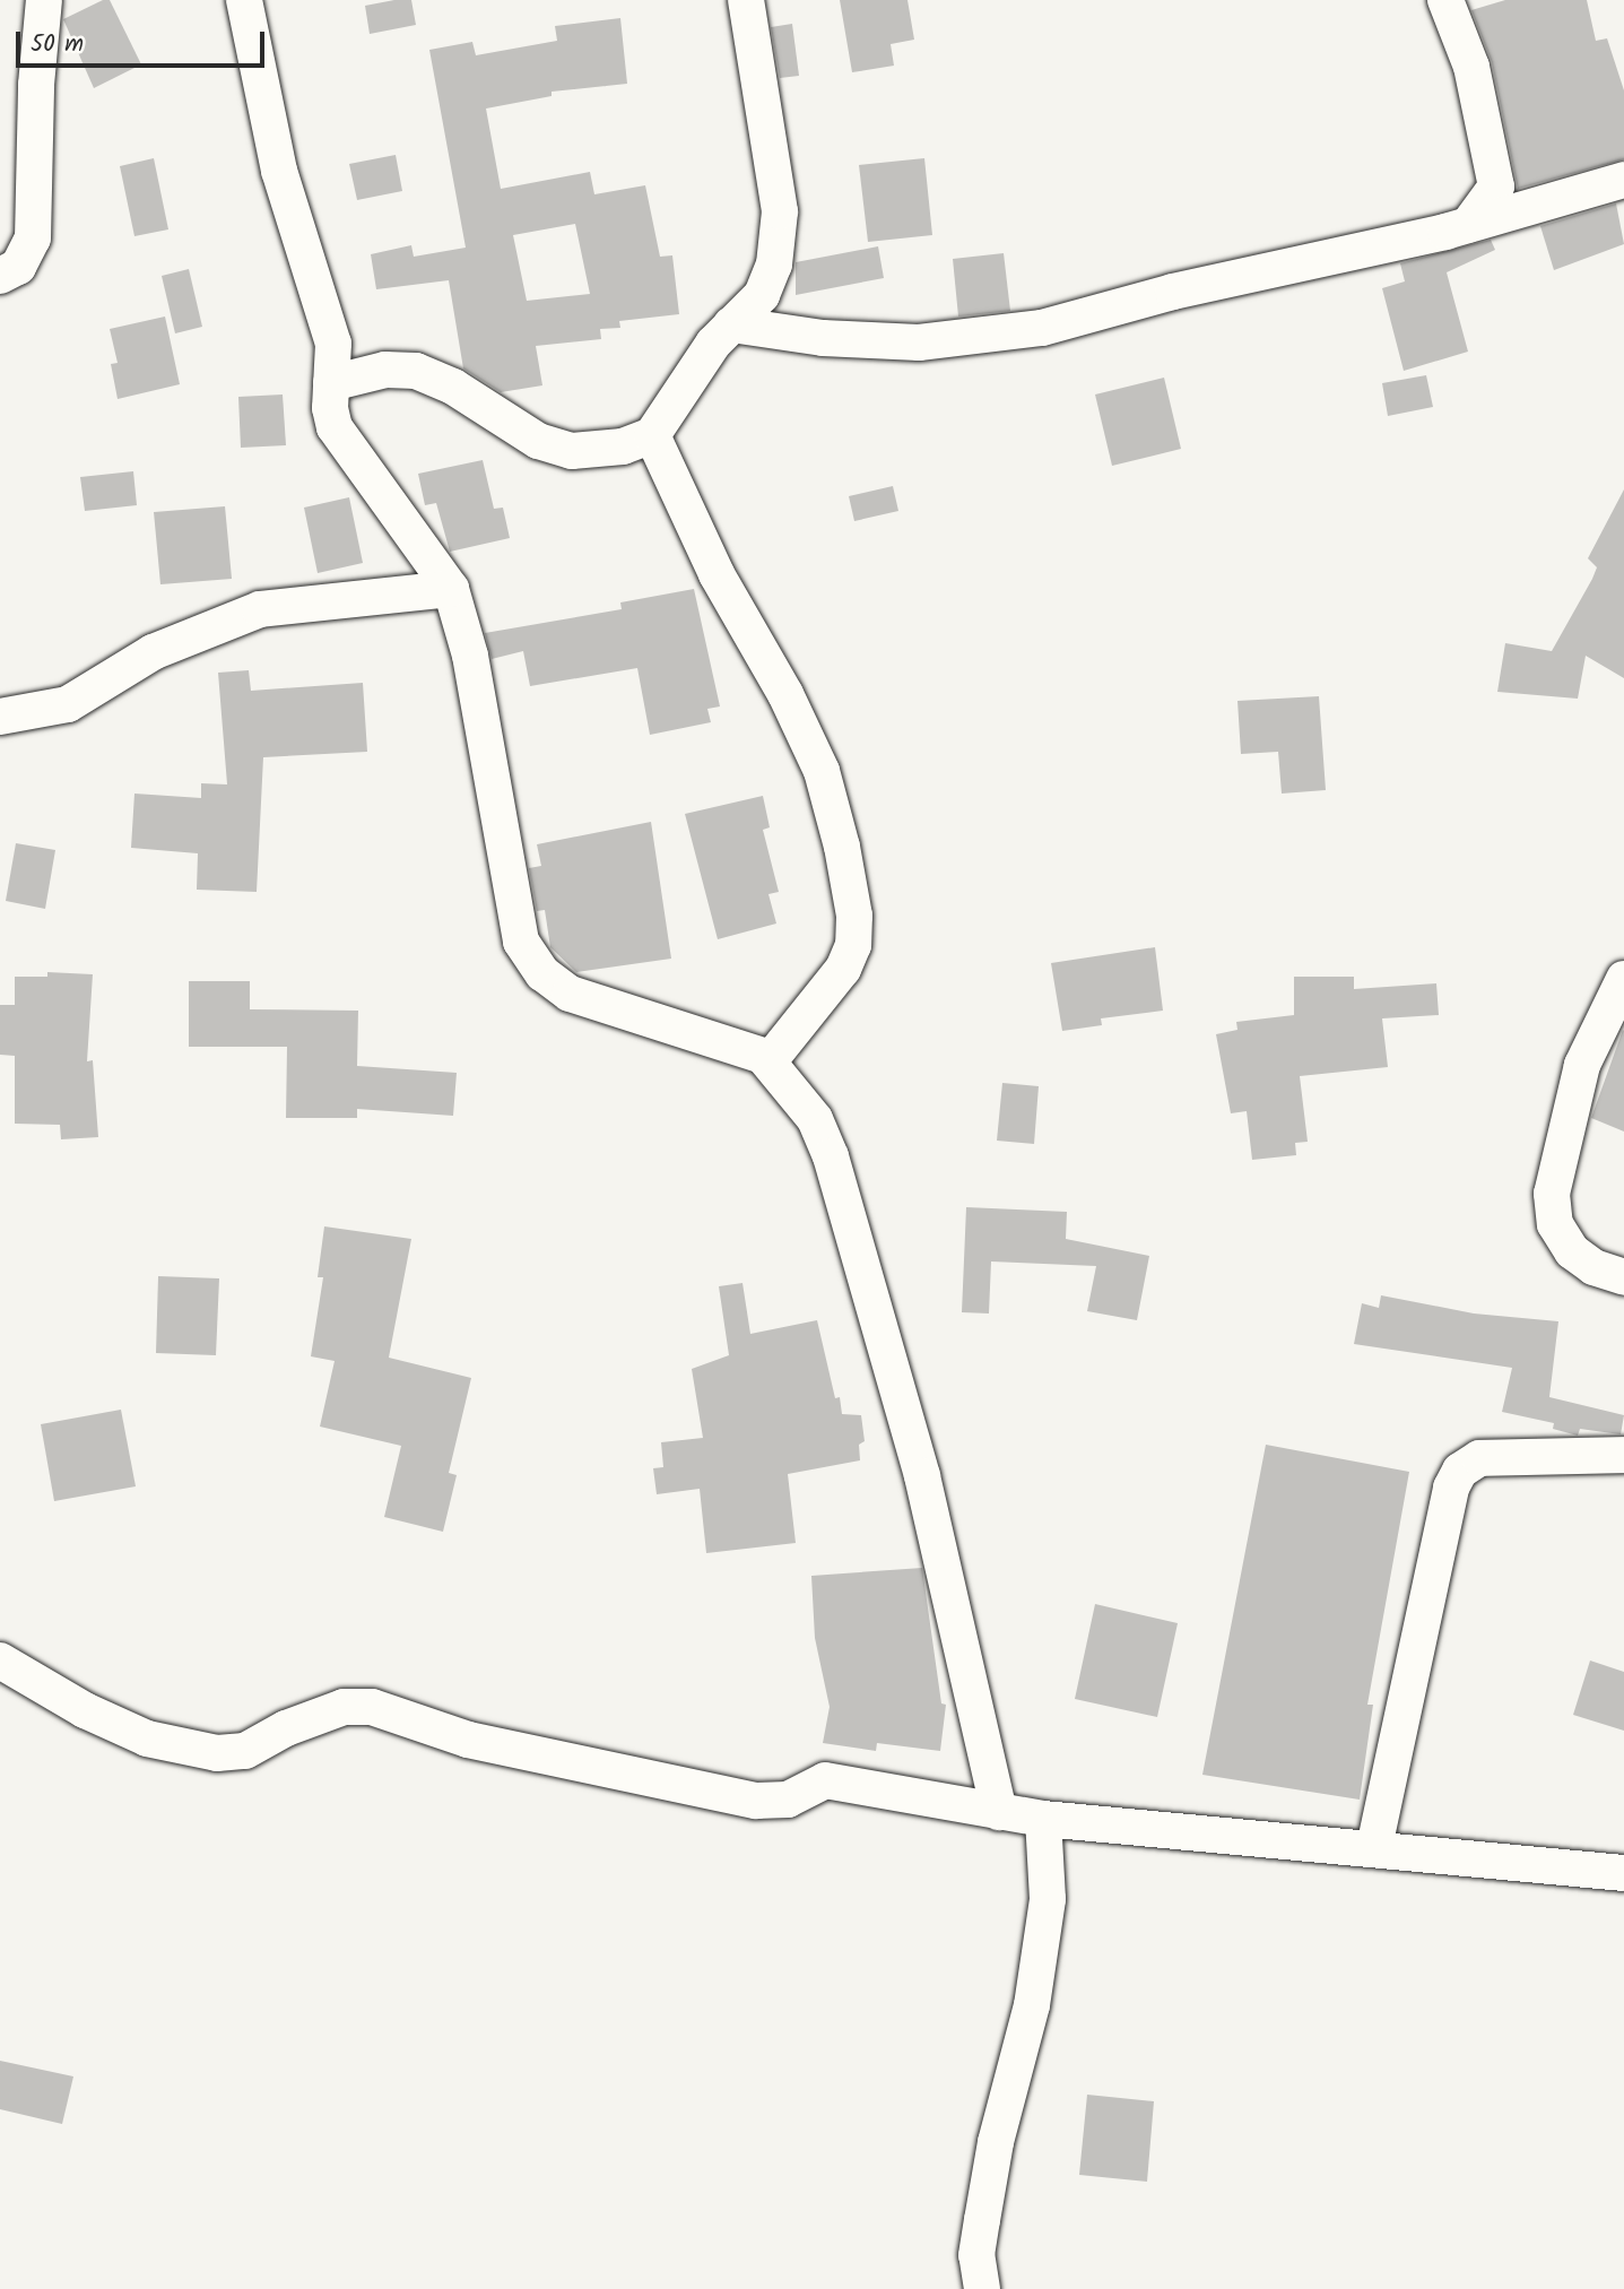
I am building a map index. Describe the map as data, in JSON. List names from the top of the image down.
{
  "scale_bar": "50 m"
}
